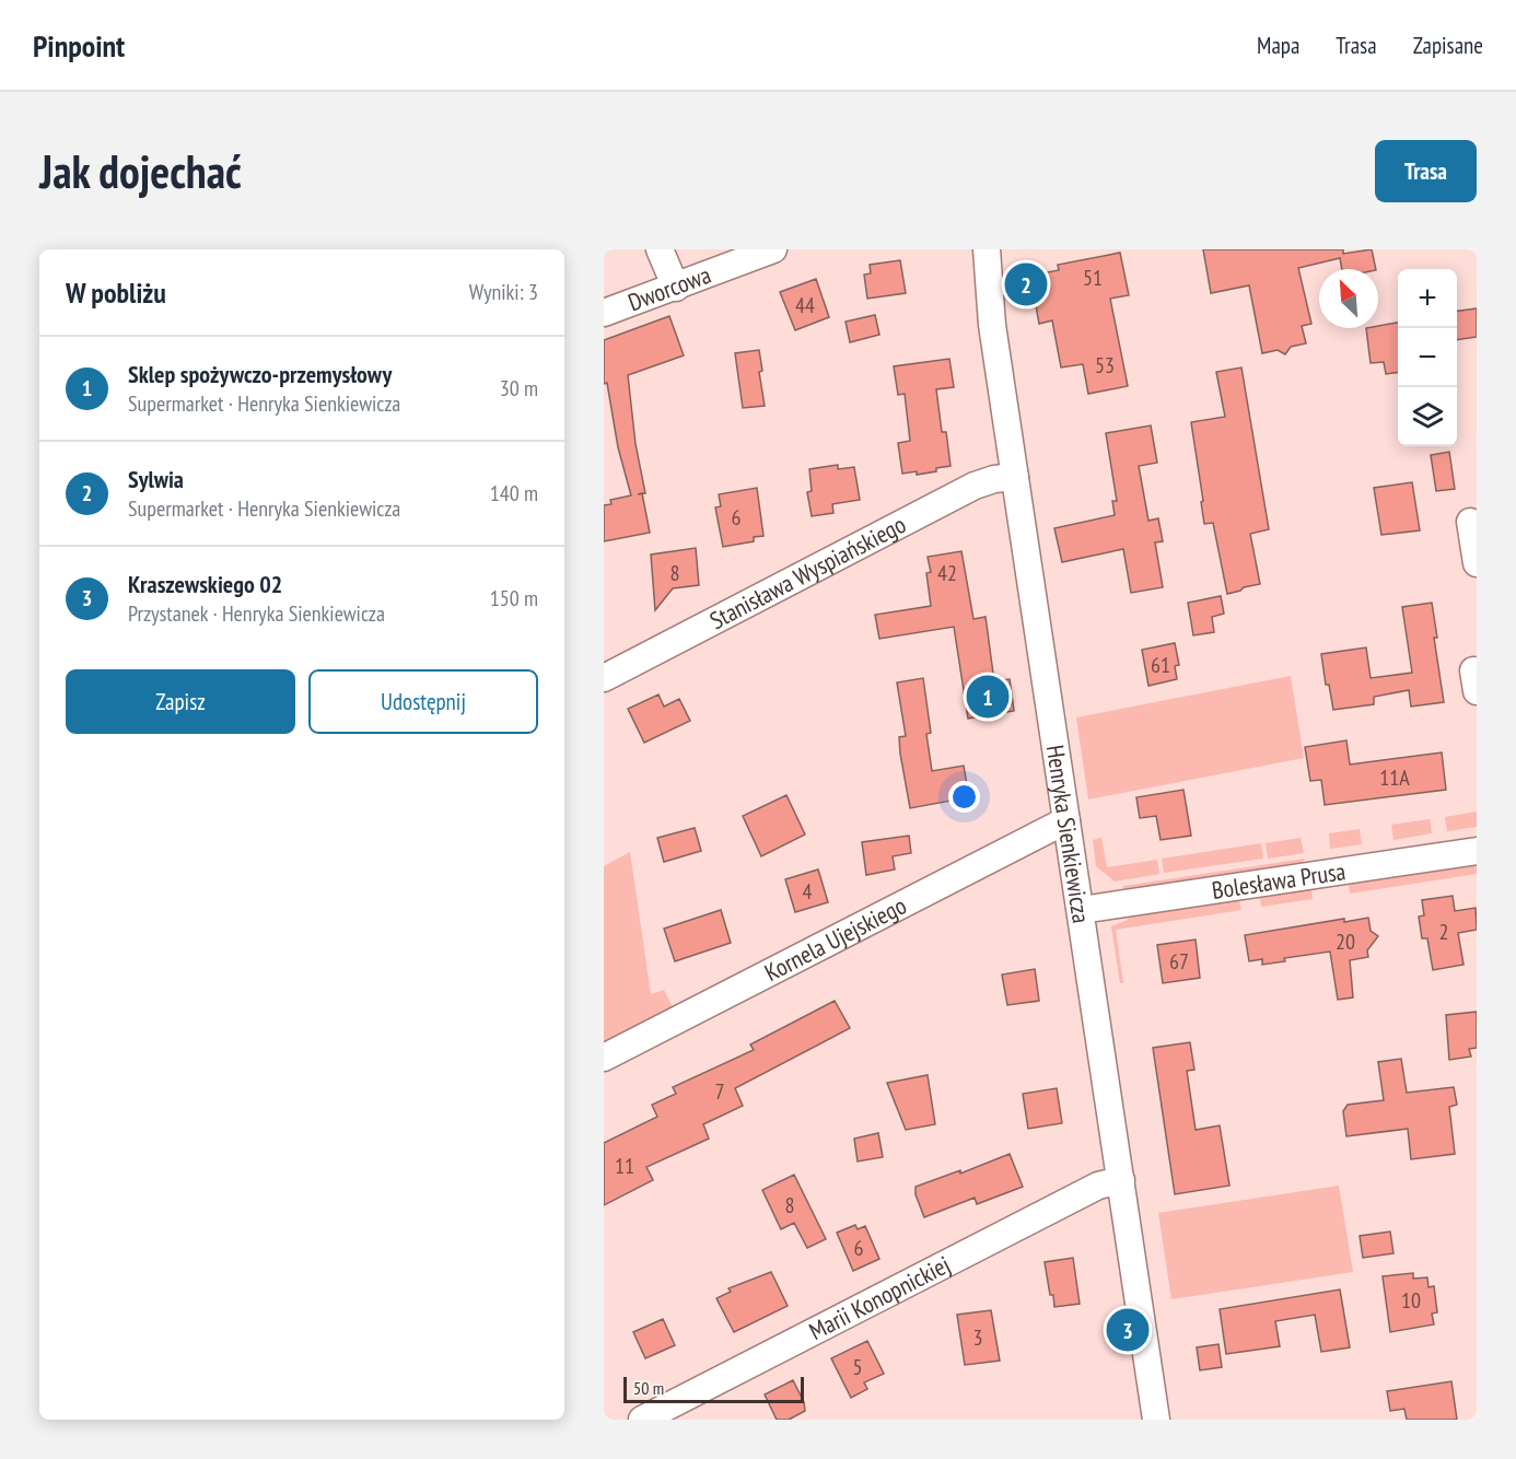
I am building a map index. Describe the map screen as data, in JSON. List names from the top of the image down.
{
  "streets": {
    "street": [
      "Dworcowa",
      "Stanisława Wyspiańskiego",
      "Henryka Sienkiewicza",
      "Bolesława Prusa",
      "Kornela Ujejskiego",
      "Marii Konopnickiej"
    ]
  },
  "crossings": [
    ["Stanisława Wyspiańskiego", "Henryka Sienkiewicza"],
    ["Henryka Sienkiewicza", "Bolesława Prusa"],
    ["Henryka Sienkiewicza", "Kornela Ujejskiego"],
    ["Henryka Sienkiewicza", "Marii Konopnickiej"]
  ],
  "house_numbers": [
    "51",
    "44",
    "53",
    "6",
    "8",
    "42",
    "61",
    "11A",
    "4",
    "2",
    "20",
    "67",
    "7",
    "11",
    "8",
    "6",
    "10",
    "3",
    "5"
  ],
  "scale_bar": "50 m",
  "north": "top left",
  "page": {
    "header": "Pinpoint",
    "nav": ["Mapa", "Trasa", "Zapisane"],
    "buttons": [
      "Trasa",
      ["Zapisz", "Udostępnij"]
    ],
    "title": "Jak dojechać",
    "heading": ["W pobliżu", "Wyniki: 3"],
    "pins": ["2", "1", "3"],
    "map_buttons": ["+", "−"],
    "list": [
      {
        "mark": "1",
        "name": "Sklep spożywczo-przemysłowy",
        "note": "Supermarket · Henryka Sienkiewicza",
        "value": "30 m"
      },
      {
        "mark": "2",
        "name": "Sylwia",
        "note": "Supermarket · Henryka Sienkiewicza",
        "value": "140 m"
      },
      {
        "mark": "3",
        "name": "Kraszewskiego 02",
        "note": "Przystanek · Henryka Sienkiewicza",
        "value": "150 m"
      }
    ],
    "scale": "50 m"
  }
}
